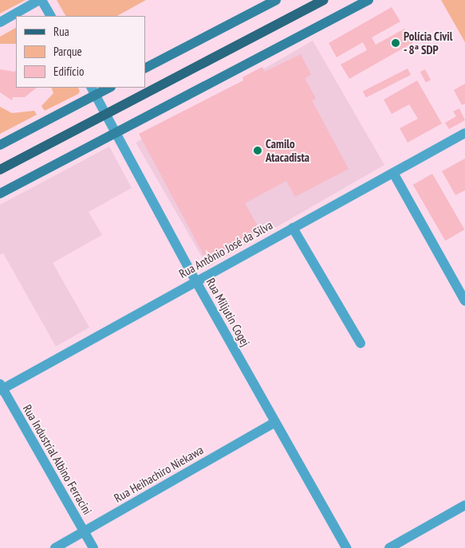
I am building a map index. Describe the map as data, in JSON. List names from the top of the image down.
{
  "streets": {
    "street": [
      "Rua Antônio José da Silva",
      "Rua Miljutin Cogej",
      "Rua Industrial Albino Ferracini",
      "Rua Heihachiro Niekawa"
    ]
  },
  "crossings": [
    ["Rua Antônio José da Silva", "Rua Miljutin Cogej"],
    ["Rua Antônio José da Silva", "Rua Industrial Albino Ferracini"],
    ["Rua Miljutin Cogej", "Rua Heihachiro Niekawa"],
    ["Rua Industrial Albino Ferracini", "Rua Heihachiro Niekawa"]
  ],
  "places": ["Polícia Civil - 8ª SDP", "Camilo Atacadista"],
  "legend": ["Rua", "Parque", "Edifício"]
}
